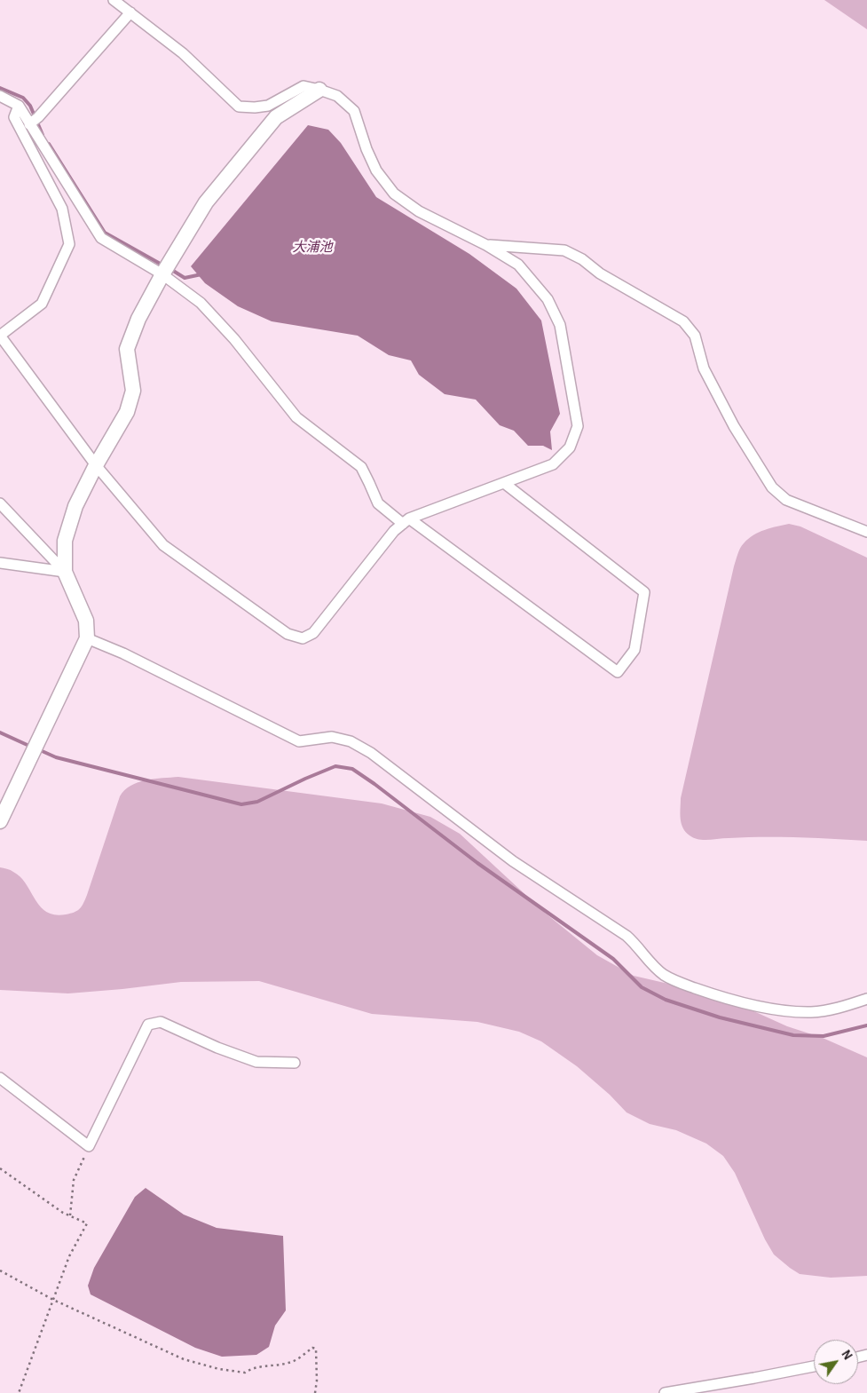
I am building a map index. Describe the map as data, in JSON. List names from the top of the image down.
{
  "water": ["大浦池"],
  "north": "top right"
}
